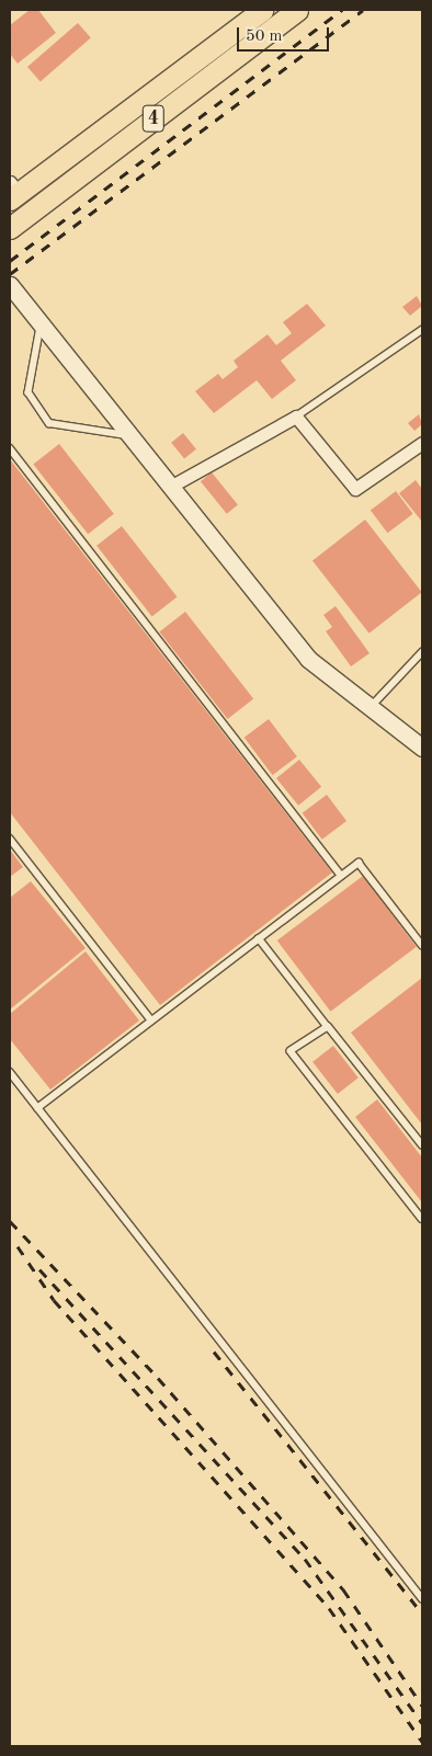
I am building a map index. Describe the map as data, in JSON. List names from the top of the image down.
{
  "streets": {
    "main road": ["4"]
  },
  "scale_bar": "50 m"
}
